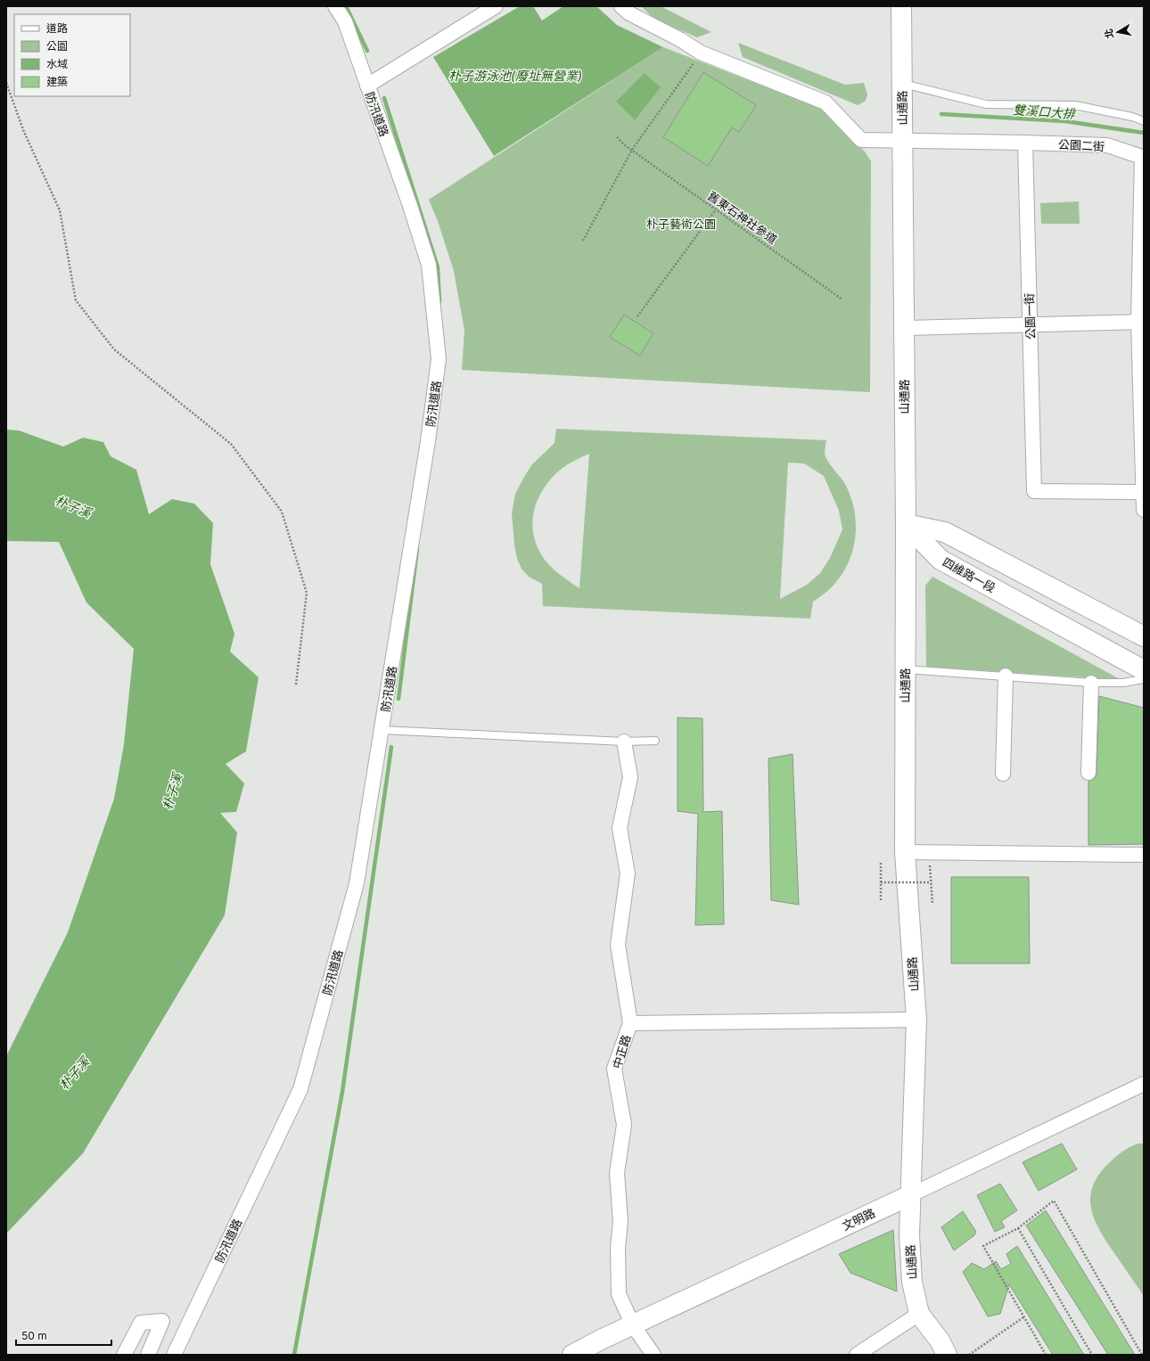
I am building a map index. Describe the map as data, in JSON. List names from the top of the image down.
{
  "streets": {
    "main road": ["山通路", "四維路一段", "文明路"],
    "street": [
      "防汛道路",
      "公園二街",
      "公園一街",
      "中正路"
    ],
    "path": ["舊東石神社參道"]
  },
  "crossings": [
    ["山通路", "公園二街"],
    ["山通路", "四維路一段"],
    ["山通路", "文明路"],
    ["公園二街", "公園一街"],
    ["中正路", "文明路"]
  ],
  "water": ["朴子游泳池(廢址無營業)", "雙溪口大排", "朴子溪"],
  "parks": ["朴子藝術公園"],
  "legend": [
    "道路",
    "公園",
    "水域",
    "建築"
  ],
  "scale_bar": "50 m",
  "north": "left"
}
